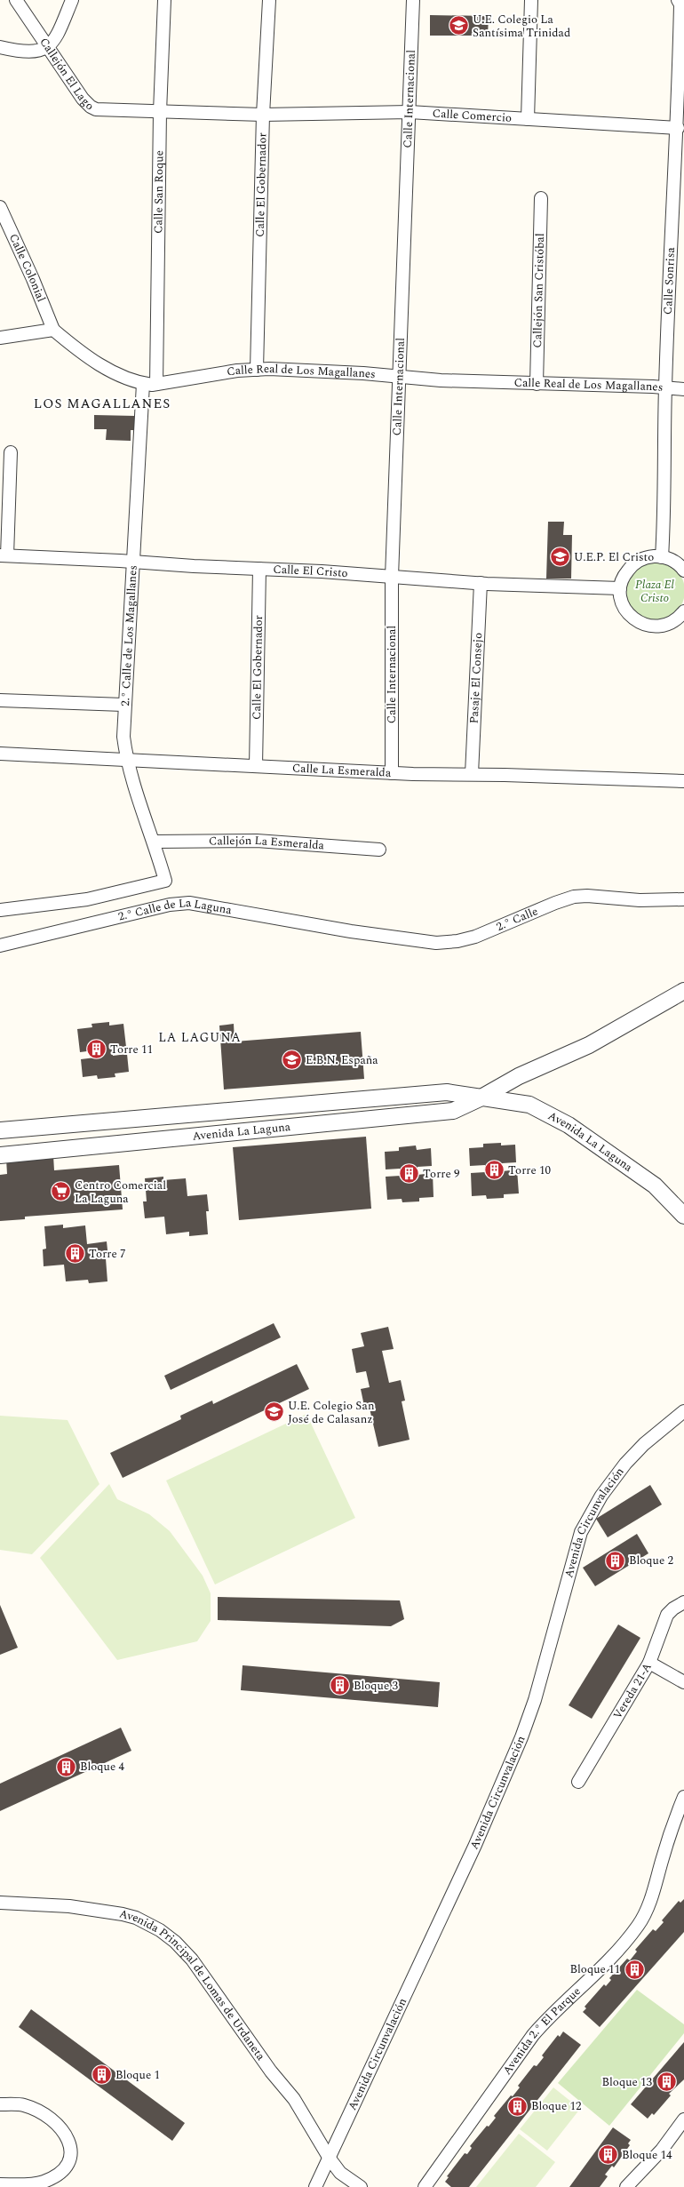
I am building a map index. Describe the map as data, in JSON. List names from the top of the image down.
{
  "streets": {
    "street": [
      "Callejón El Lago",
      "Calle Internacional",
      "Calle Comercio",
      "Calle El Gobernador",
      "Calle San Roque",
      "Calle Colonial",
      "Calle Sonrisa",
      "Callejón San Cristóbal",
      "Calle Real de Los Magallanes",
      "Calle El Cristo",
      "2.° Calle de Los Magallanes",
      "Pasaje El Consejo",
      "Calle La Esmeralda",
      "Callejón La Esmeralda",
      "2.° Calle de La Laguna",
      "2.° Calle",
      "Avenida La Laguna",
      "Avenida Circunvalación",
      "Vereda 21-A",
      "Avenida Principal de Lomas de Urdaneta",
      "Avenida 2.° El Parque"
    ]
  },
  "crossings": [
    ["Callejón El Lago", "Calle Comercio"],
    ["Callejón El Lago", "Calle San Roque"],
    ["Calle Internacional", "Calle Comercio"],
    ["Calle Internacional", "Calle Real de Los Magallanes"],
    ["Calle Internacional", "Calle El Cristo"],
    ["Calle Internacional", "Calle La Esmeralda"],
    ["Calle Comercio", "Calle El Gobernador"],
    ["Calle Comercio", "Calle San Roque"],
    ["Calle Comercio", "Calle Sonrisa"],
    ["Calle El Gobernador", "Calle Real de Los Magallanes"],
    ["Calle El Gobernador", "Calle El Cristo"],
    ["Calle El Gobernador", "Calle La Esmeralda"],
    ["Calle San Roque", "Calle Real de Los Magallanes"],
    ["Calle Colonial", "Calle Real de Los Magallanes"],
    ["Calle Sonrisa", "Calle Real de Los Magallanes"],
    ["Callejón San Cristóbal", "Calle Real de Los Magallanes"],
    ["Calle Real de Los Magallanes", "2.° Calle de Los Magallanes"],
    ["Calle El Cristo", "2.° Calle de Los Magallanes"],
    ["Calle El Cristo", "Pasaje El Consejo"],
    ["2.° Calle de Los Magallanes", "Calle La Esmeralda"],
    ["2.° Calle de Los Magallanes", "Callejón La Esmeralda"],
    ["Pasaje El Consejo", "Calle La Esmeralda"],
    ["2.° Calle de La Laguna", "2.° Calle"],
    ["Avenida Circunvalación", "Avenida Principal de Lomas de Urdaneta"]
  ],
  "districts": ["LOS MAGALLANES", "LA LAGUNA"],
  "parks": ["Plaza El Cristo"],
  "places": {
    "school or university": [
      "U.E. Colegio La Santísima Trinidad",
      "U.E.P. El Cristo",
      "E.B.N. España",
      "U.E. Colegio San José de Calasanz"
    ],
    "building": [
      "Torre 11",
      "Torre 10",
      "Torre 9",
      "Torre 7",
      "Bloque 2",
      "Bloque 3",
      "Bloque 4",
      "Bloque 11",
      "Bloque 1",
      "Bloque 13",
      "Bloque 12",
      "Bloque 14"
    ],
    "supermarket": ["Centro Comercial La Laguna"]
  }
}
